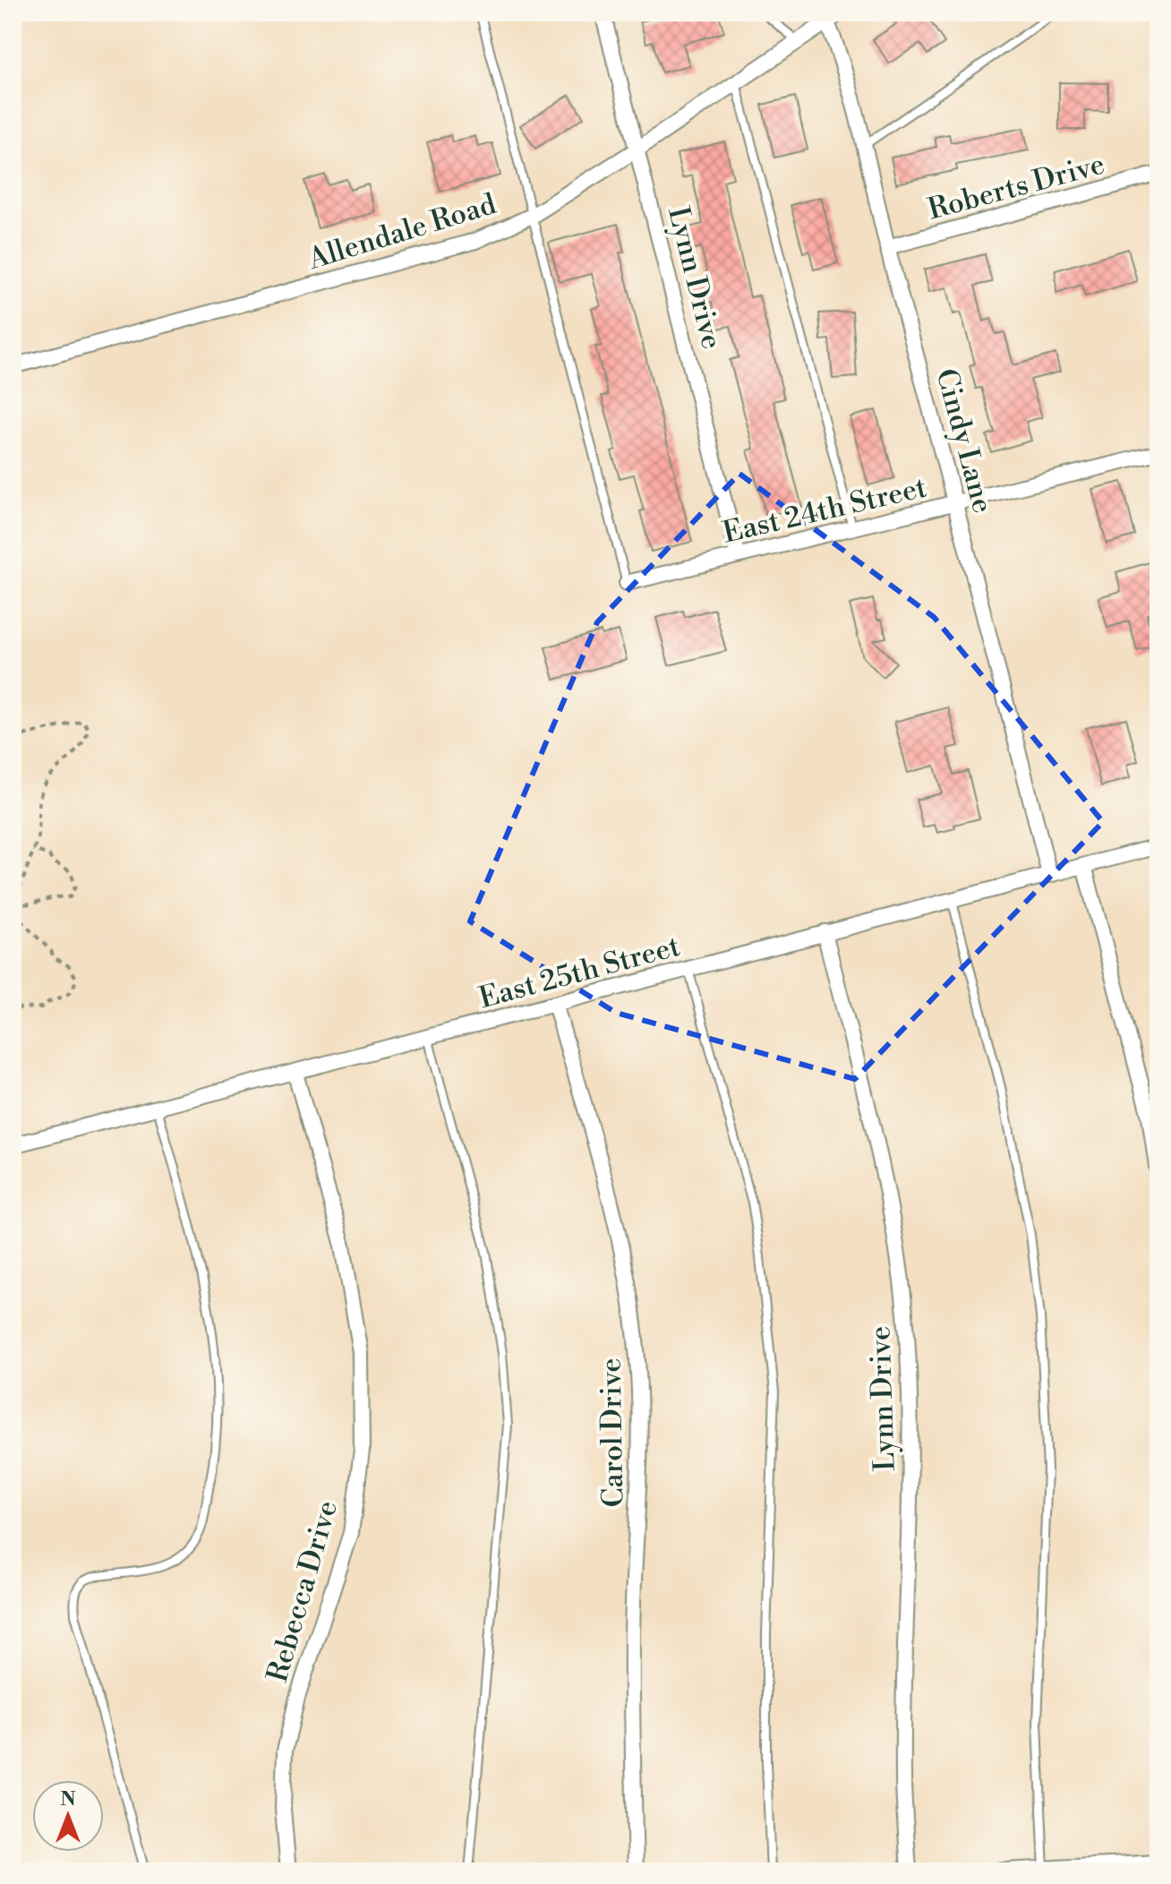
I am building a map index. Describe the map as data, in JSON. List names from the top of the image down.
{
  "streets": {
    "street": [
      "Roberts Drive",
      "Allendale Road",
      "Lynn Drive",
      "Cindy Lane",
      "East 24th Street",
      "East 25th Street",
      "Carol Drive",
      "Rebecca Drive"
    ]
  },
  "crossings": [
    ["Roberts Drive", "Cindy Lane"],
    ["Allendale Road", "Lynn Drive"],
    ["Allendale Road", "Cindy Lane"],
    ["Lynn Drive", "East 24th Street"],
    ["Lynn Drive", "East 25th Street"],
    ["Cindy Lane", "East 24th Street"],
    ["Cindy Lane", "East 25th Street"],
    ["East 25th Street", "Carol Drive"],
    ["East 25th Street", "Rebecca Drive"]
  ],
  "north": "top"
}
